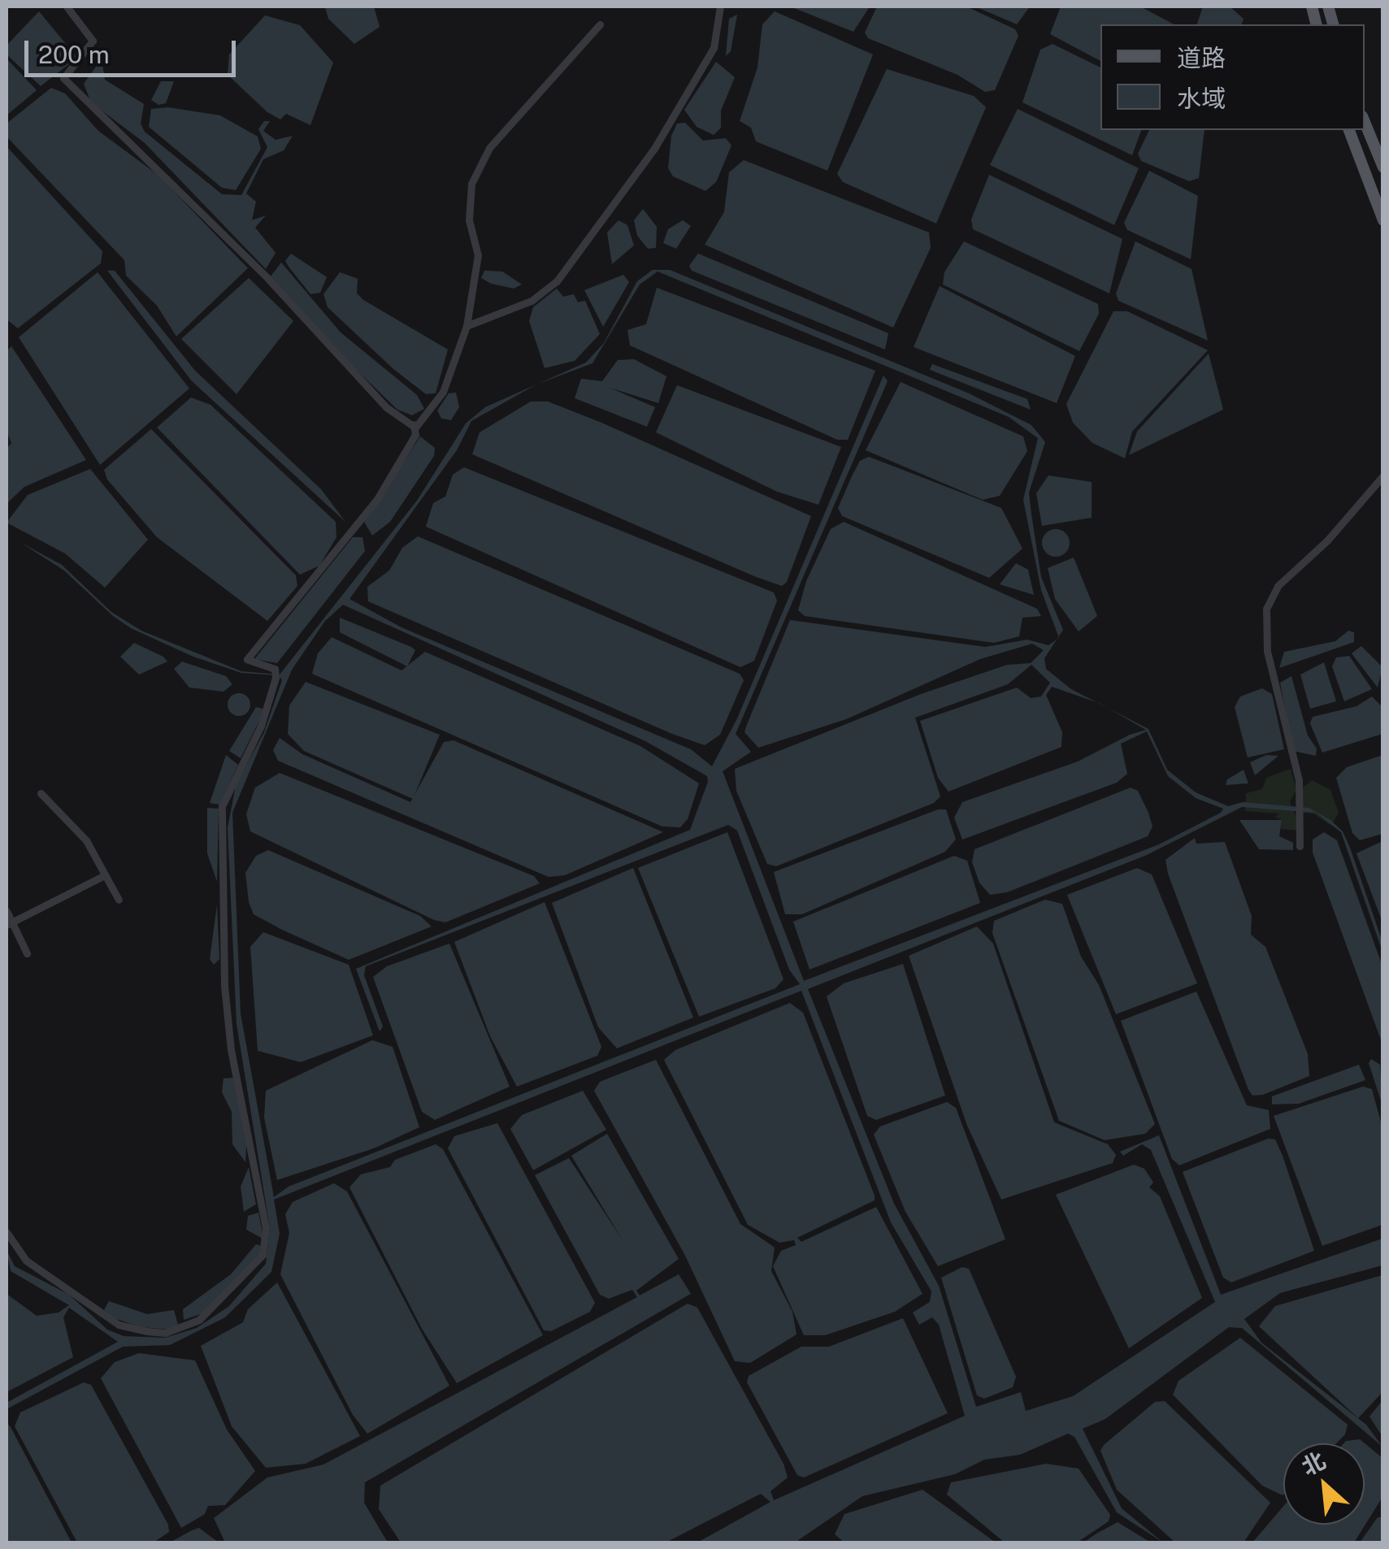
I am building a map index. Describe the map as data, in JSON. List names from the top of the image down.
{
  "legend": ["道路", "水域"],
  "scale_bar": "200 m",
  "north": "top left"
}
